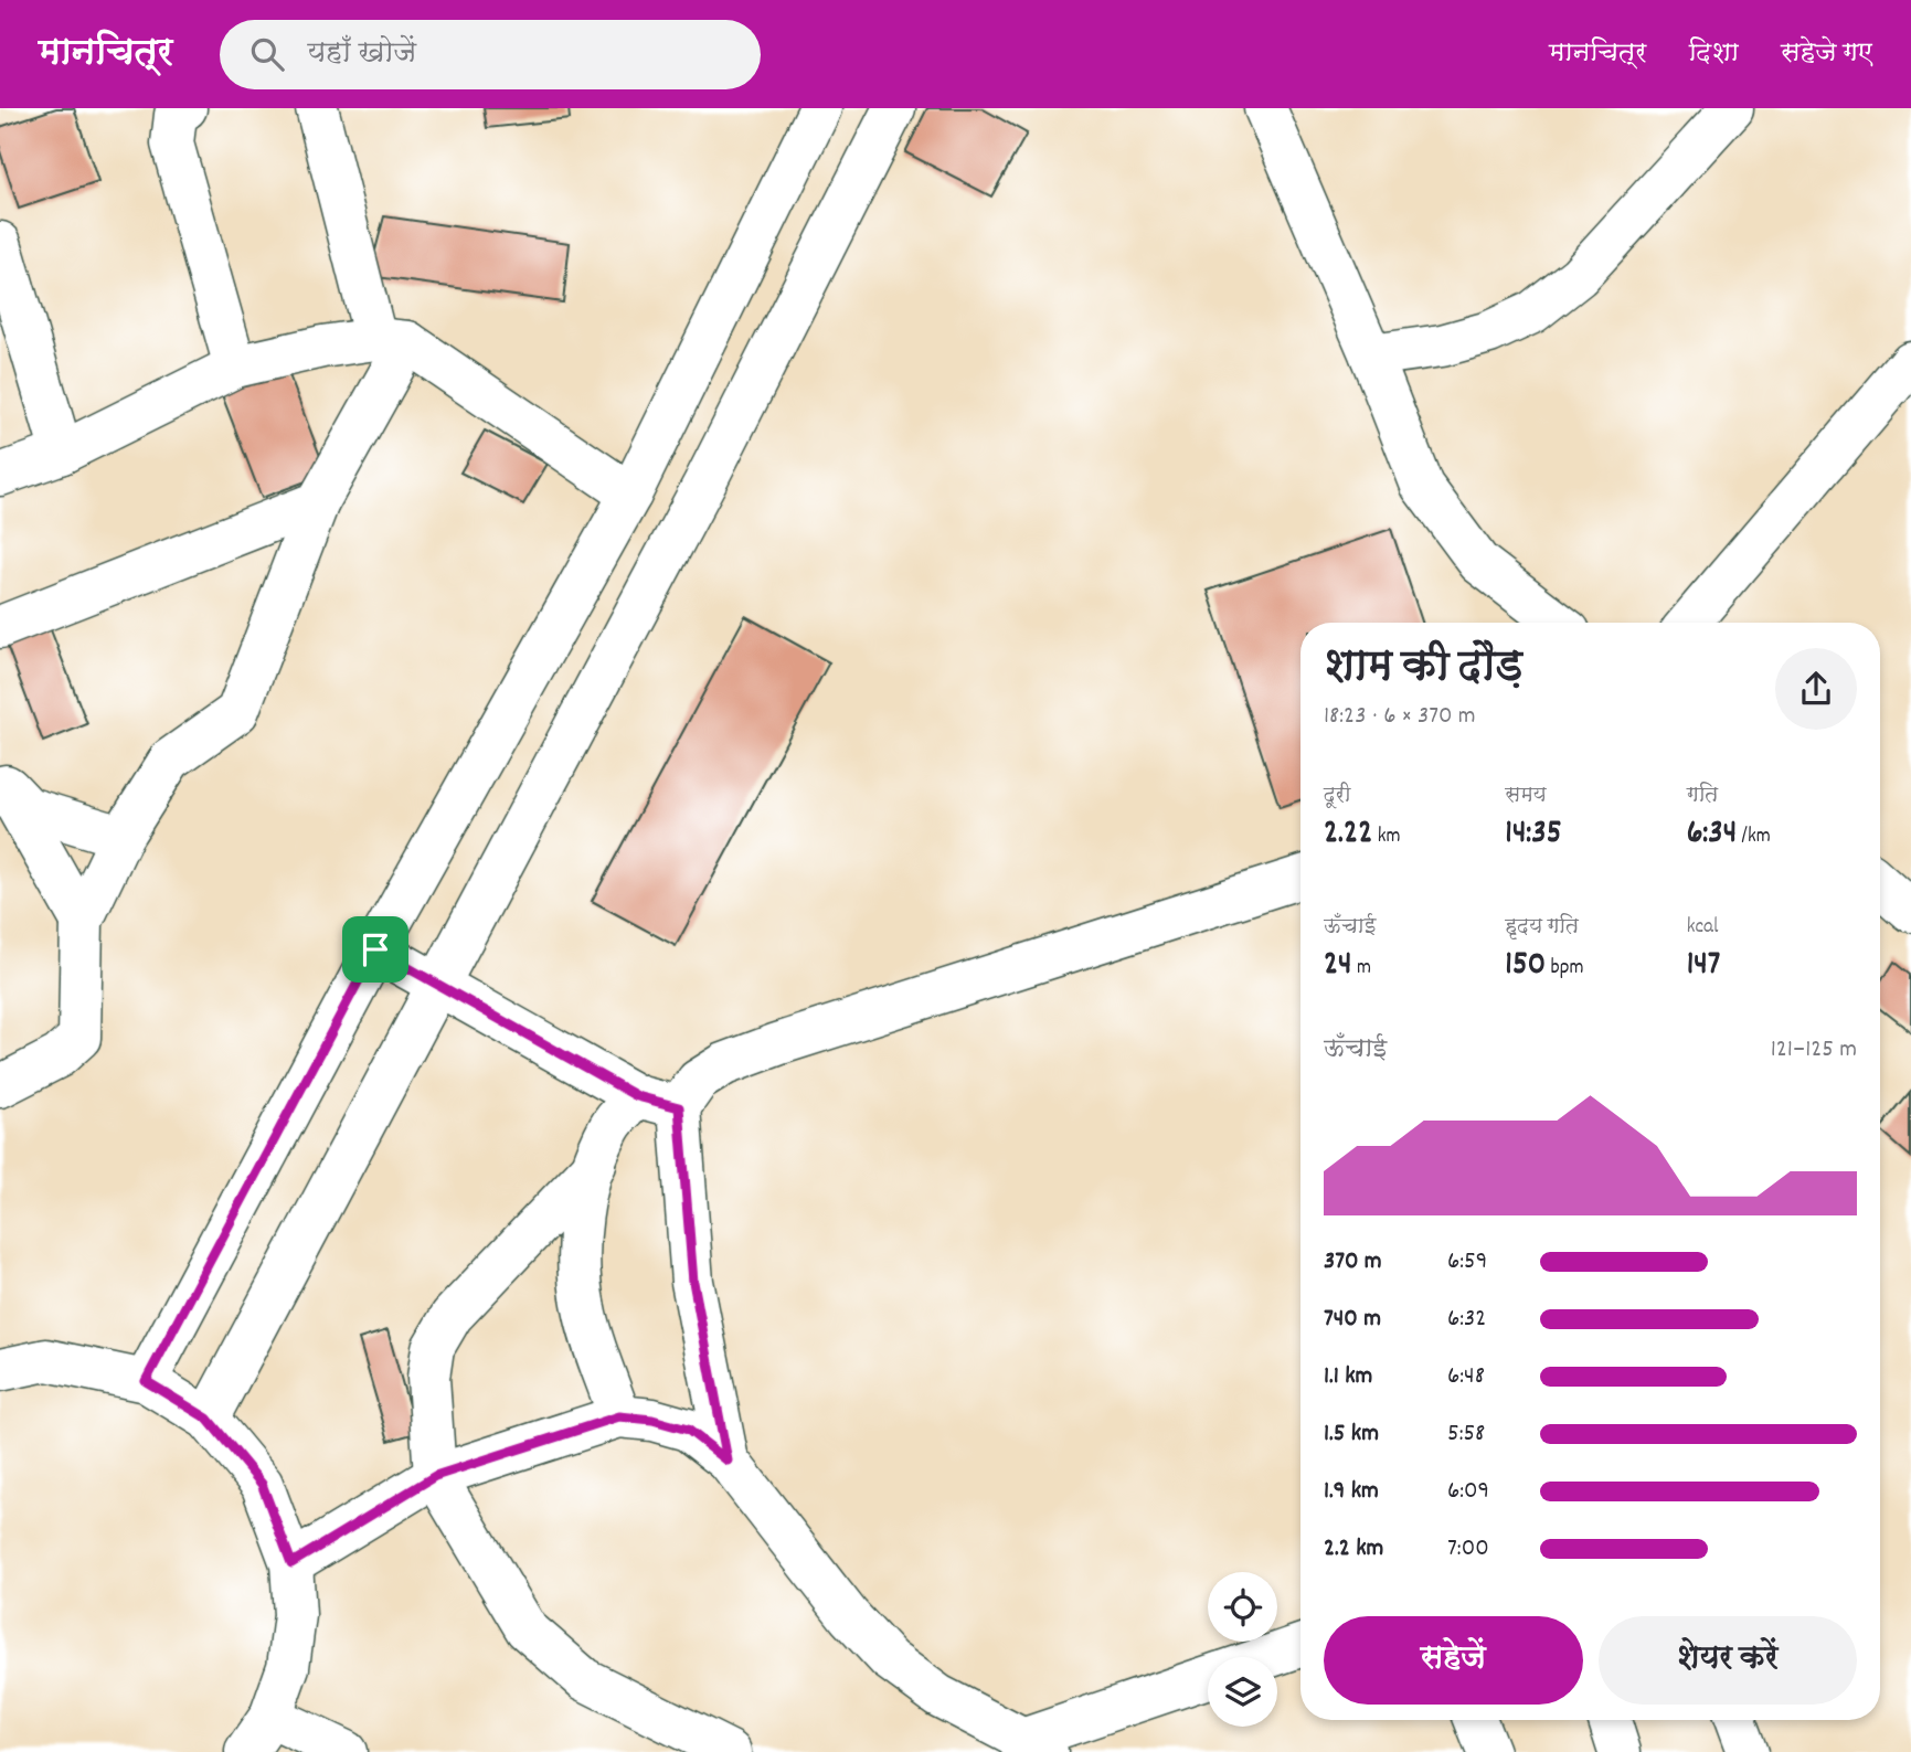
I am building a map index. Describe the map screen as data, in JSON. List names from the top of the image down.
{
  "page": {
    "header": "मानचित्र",
    "search": "यहाँ खोजें",
    "nav": ["मानचित्र", "दिशा", "सहेजे गए"],
    "heading": ["शाम की दौड़", "18:23 · 6 × 370 m"],
    "stats": [
      ["दूरी", "2.22 km"],
      ["समय", "14:35"],
      ["गति", "6:34 /km"],
      ["ऊँचाई", "24 m"],
      ["हृदय गति", "150 bpm"],
      ["kcal", "147"]
    ],
    "chart": ["ऊँचाई", "121–125 m"],
    "list": [
      {
        "name": "370 m",
        "note": "6:59"
      },
      {
        "name": "740 m",
        "note": "6:32"
      },
      {
        "name": "1.1 km",
        "note": "6:48"
      },
      {
        "name": "1.5 km",
        "note": "5:58"
      },
      {
        "name": "1.9 km",
        "note": "6:09"
      },
      {
        "name": "2.2 km",
        "note": "7:00"
      }
    ],
    "buttons": ["सहेजें", "शेयर करें"]
  }
}
